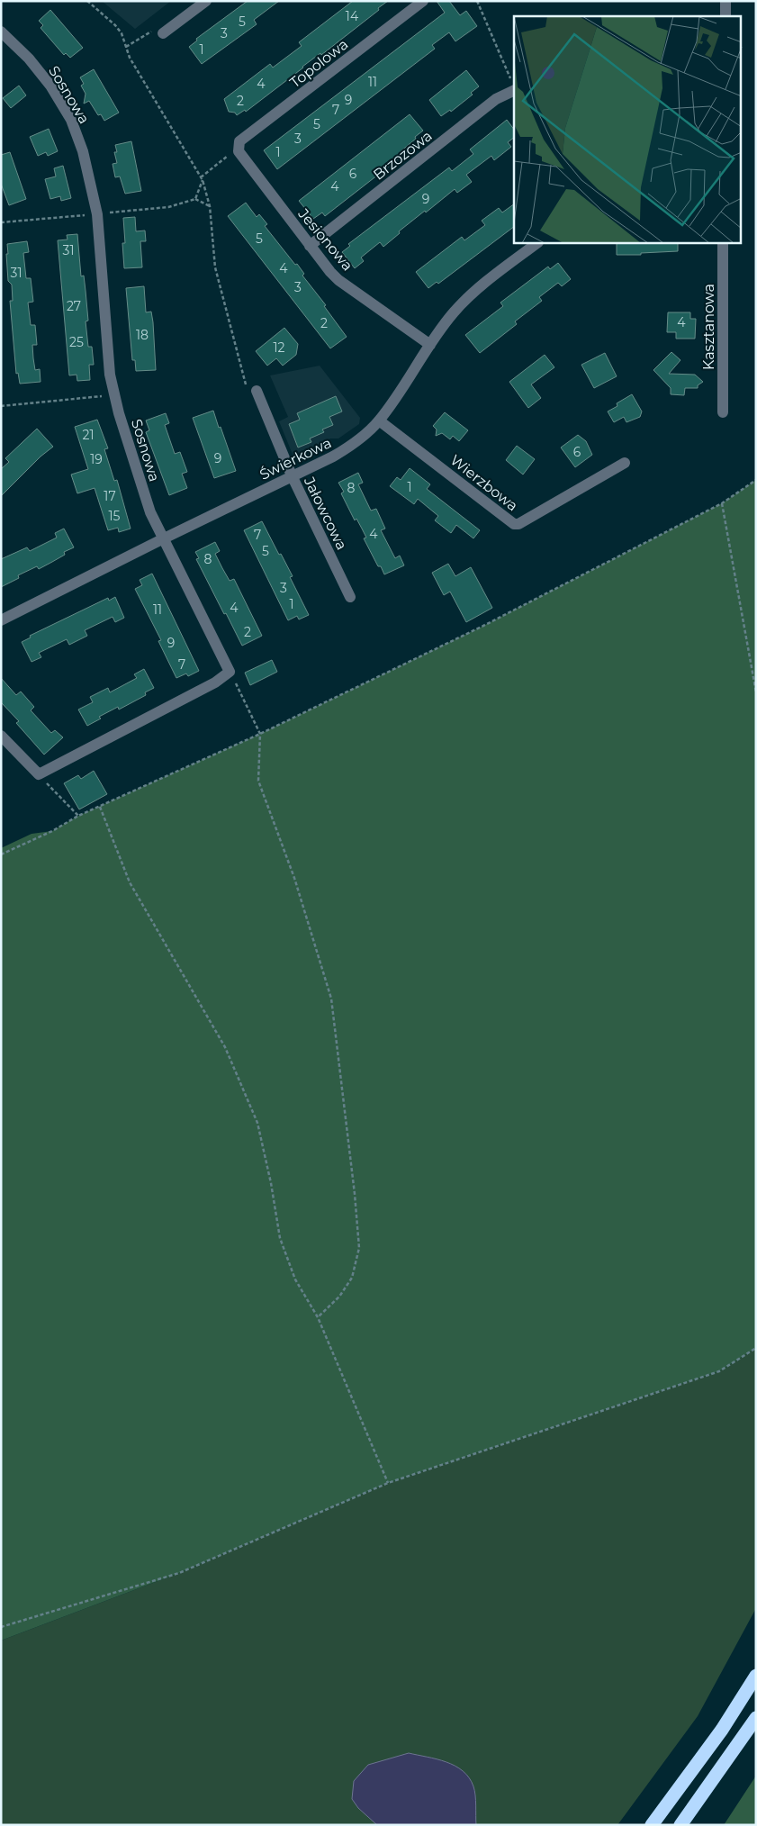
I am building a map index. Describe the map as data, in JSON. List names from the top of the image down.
{
  "streets": {
    "street": [
      "Topolowa",
      "Sosnowa",
      "Brzozowa",
      "Jesionowa",
      "Kasztanowa",
      "Świerkowa",
      "Wierzbowa",
      "Jałowcowa"
    ]
  },
  "crossings": [
    ["Topolowa", "Jesionowa"],
    ["Sosnowa", "Świerkowa"],
    ["Brzozowa", "Jesionowa"],
    ["Jesionowa", "Świerkowa"],
    ["Świerkowa", "Wierzbowa"],
    ["Świerkowa", "Jałowcowa"]
  ],
  "house_numbers": [
    "14",
    "5",
    "3",
    "1",
    "11",
    "4",
    "9",
    "2",
    "7",
    "5",
    "3",
    "1",
    "6",
    "4",
    "9",
    "5",
    "31",
    "4",
    "31",
    "3",
    "27",
    "4",
    "2",
    "18",
    "25",
    "12",
    "21",
    "6",
    "9",
    "19",
    "1",
    "8",
    "17",
    "15",
    "4",
    "7",
    "5",
    "8",
    "3",
    "1",
    "4",
    "11",
    "2",
    "9",
    "7"
  ]
}
